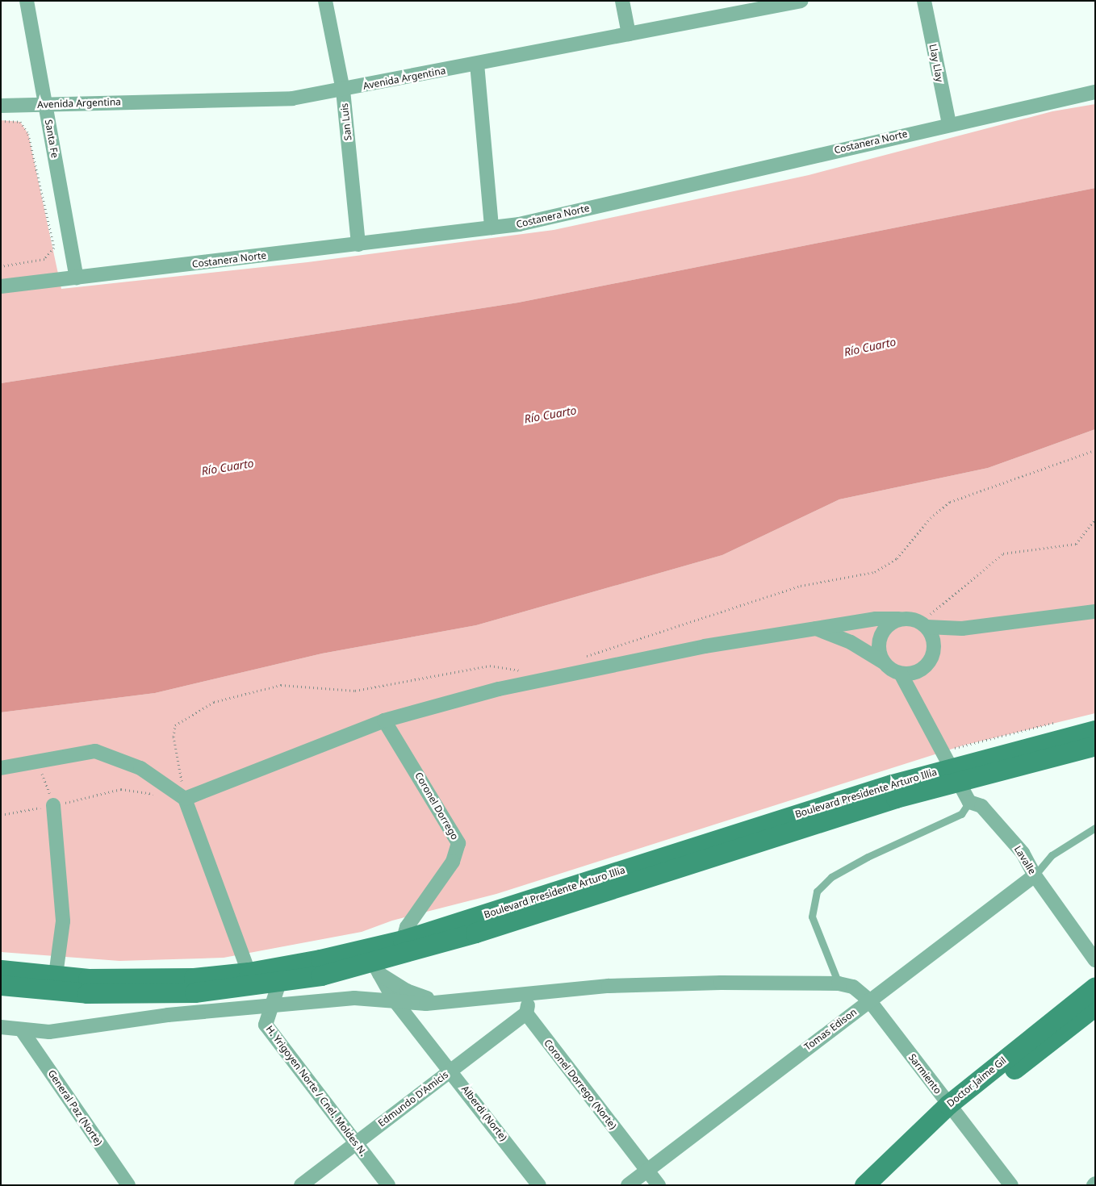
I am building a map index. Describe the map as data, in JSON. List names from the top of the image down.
{
  "streets": {
    "main road": ["Boulevard Presidente Arturo Illia", "Doctor Jaime Gil"],
    "street": [
      "Llay Llay",
      "Avenida Argentina",
      "San Luis",
      "Santa Fe",
      "Costanera Norte",
      "Coronel Dorrego",
      "Lavalle",
      "Tomas Edison",
      "Sarmiento",
      "Coronel Dorrego (Norte)",
      "H. Yrigoyen Norte / Cnel. Moldes N.",
      "Edmundo D'Amicis",
      "General Paz (Norte)",
      "Alberdi (Norte)"
    ]
  },
  "crossings": [
    ["Llay Llay", "Costanera Norte"],
    ["Avenida Argentina", "San Luis"],
    ["Avenida Argentina", "Santa Fe"],
    ["San Luis", "Costanera Norte"],
    ["Santa Fe", "Costanera Norte"],
    ["Boulevard Presidente Arturo Illia", "Coronel Dorrego"],
    ["Boulevard Presidente Arturo Illia", "H. Yrigoyen Norte / Cnel. Moldes N."],
    ["Boulevard Presidente Arturo Illia", "Alberdi (Norte)"],
    ["Lavalle", "Tomas Edison"],
    ["Tomas Edison", "Sarmiento"],
    ["Tomas Edison", "Coronel Dorrego (Norte)"],
    ["Sarmiento", "Doctor Jaime Gil"],
    ["Sarmiento", "H. Yrigoyen Norte / Cnel. Moldes N."],
    ["Sarmiento", "General Paz (Norte)"],
    ["Sarmiento", "Alberdi (Norte)"],
    ["Coronel Dorrego (Norte)", "Edmundo D'Amicis"],
    ["H. Yrigoyen Norte / Cnel. Moldes N.", "Edmundo D'Amicis"],
    ["Edmundo D'Amicis", "Alberdi (Norte)"]
  ],
  "water": ["Río Cuarto"]
}
